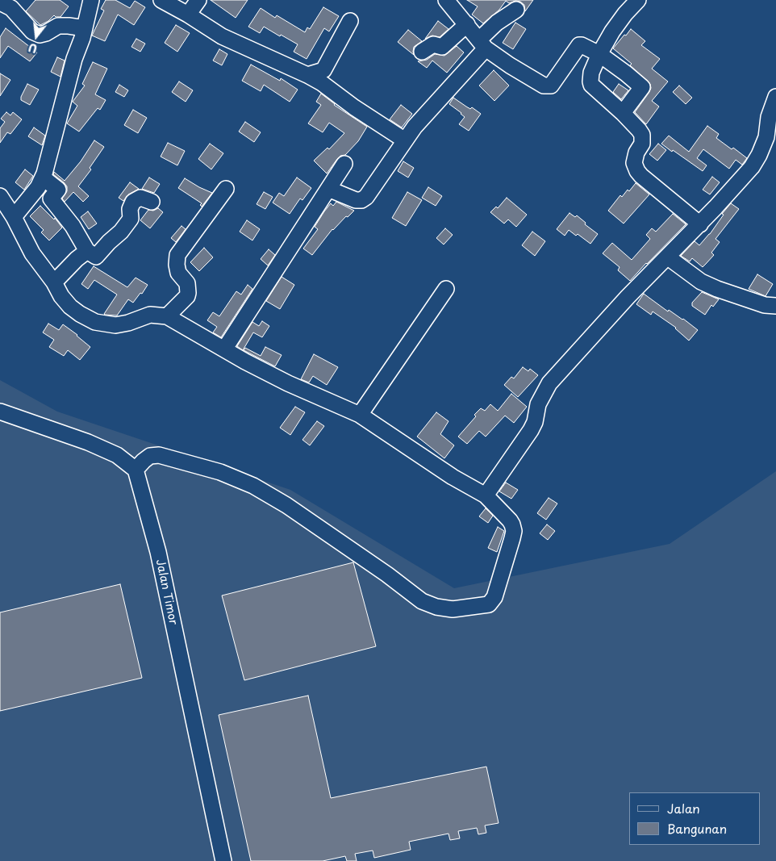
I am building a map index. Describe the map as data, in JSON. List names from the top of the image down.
{
  "streets": {
    "street": ["Jalan Timor"]
  },
  "legend": ["Jalan", "Bangunan"],
  "north": "bottom"
}
